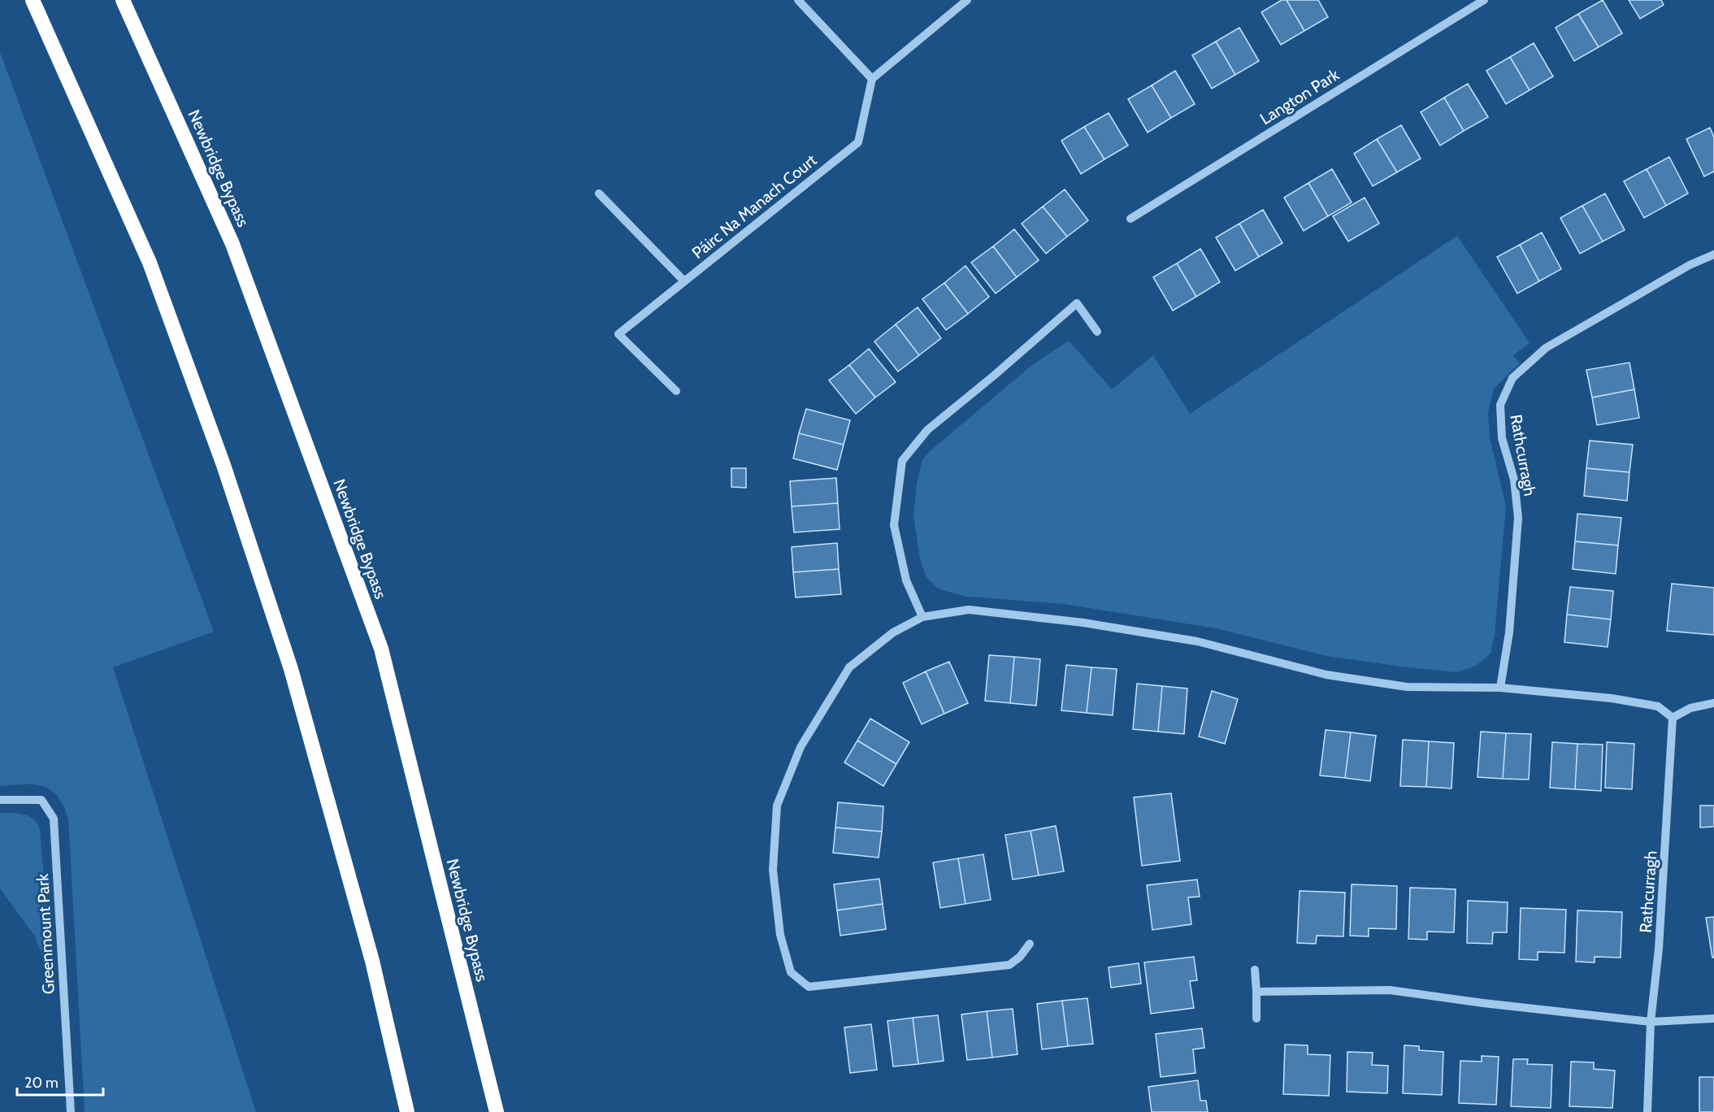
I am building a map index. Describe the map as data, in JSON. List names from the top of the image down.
{
  "streets": {
    "highway": ["Newbridge Bypass"],
    "street": [
      "Langton Park",
      "Páirc Na Manach Court",
      "Rathcurragh",
      "Greenmount Park"
    ]
  },
  "scale_bar": "20 m"
}
